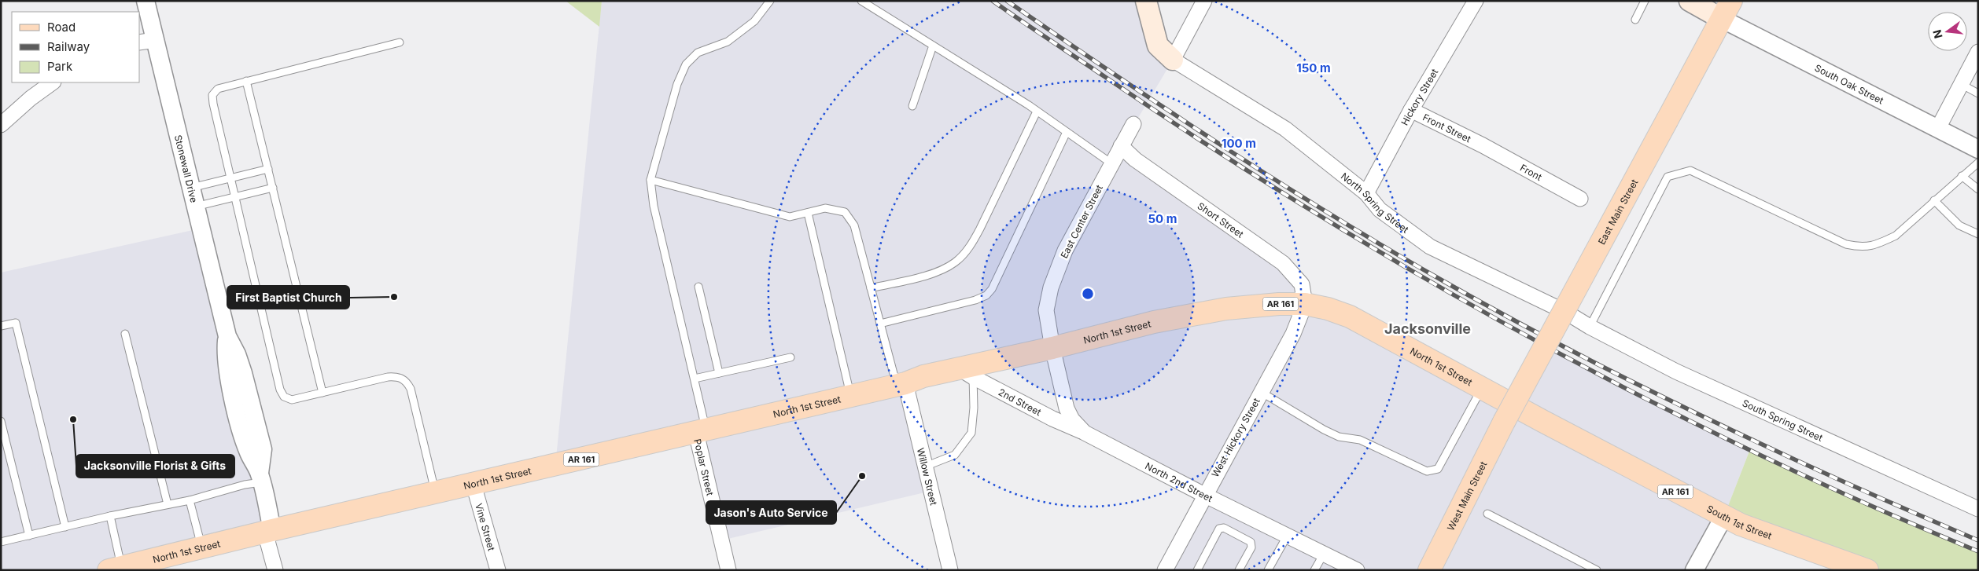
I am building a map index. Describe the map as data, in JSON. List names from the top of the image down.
{
  "streets": {
    "main road": [
      "East Main Street",
      "AR 161",
      "North 1st Street",
      "West Main Street",
      "South 1st Street"
    ],
    "street": [
      "South Oak Street",
      "Hickory Street",
      "Front Street",
      "Stonewall Drive",
      "Front",
      "North Spring Street",
      "Short Street",
      "East Center Street",
      "2nd Street",
      "South Spring Street",
      "West Hickory Street",
      "Poplar Street",
      "Willow Street",
      "North 2nd Street",
      "Vine Street"
    ]
  },
  "crossings": [
    ["South Oak Street", "East Main Street"],
    ["Hickory Street", "Front Street"],
    ["Hickory Street", "North Spring Street"],
    ["Front Street", "Front"],
    ["Stonewall Drive", "North 1st Street"],
    ["North Spring Street", "South Spring Street"],
    ["East Main Street", "West Main Street"],
    ["Short Street", "East Center Street"],
    ["Short Street", "North 1st Street"],
    ["Short Street", "West Hickory Street"],
    ["East Center Street", "North 1st Street"],
    ["East Center Street", "North 2nd Street"],
    ["North 1st Street", "2nd Street"],
    ["North 1st Street", "West Hickory Street"],
    ["North 1st Street", "Poplar Street"],
    ["North 1st Street", "Willow Street"],
    ["North 1st Street", "North 2nd Street"],
    ["North 1st Street", "South 1st Street"],
    ["North 1st Street", "Vine Street"],
    ["2nd Street", "North 2nd Street"],
    ["West Hickory Street", "North 2nd Street"]
  ],
  "districts": ["Jacksonville"],
  "places": ["First Baptist Church", "Jacksonville Florist & Gifts", "Jason's Auto Service"],
  "legend": ["Road", "Railway", "Park"],
  "north": "left",
  "rings": ["150 m", "100 m", "50 m"]
}
